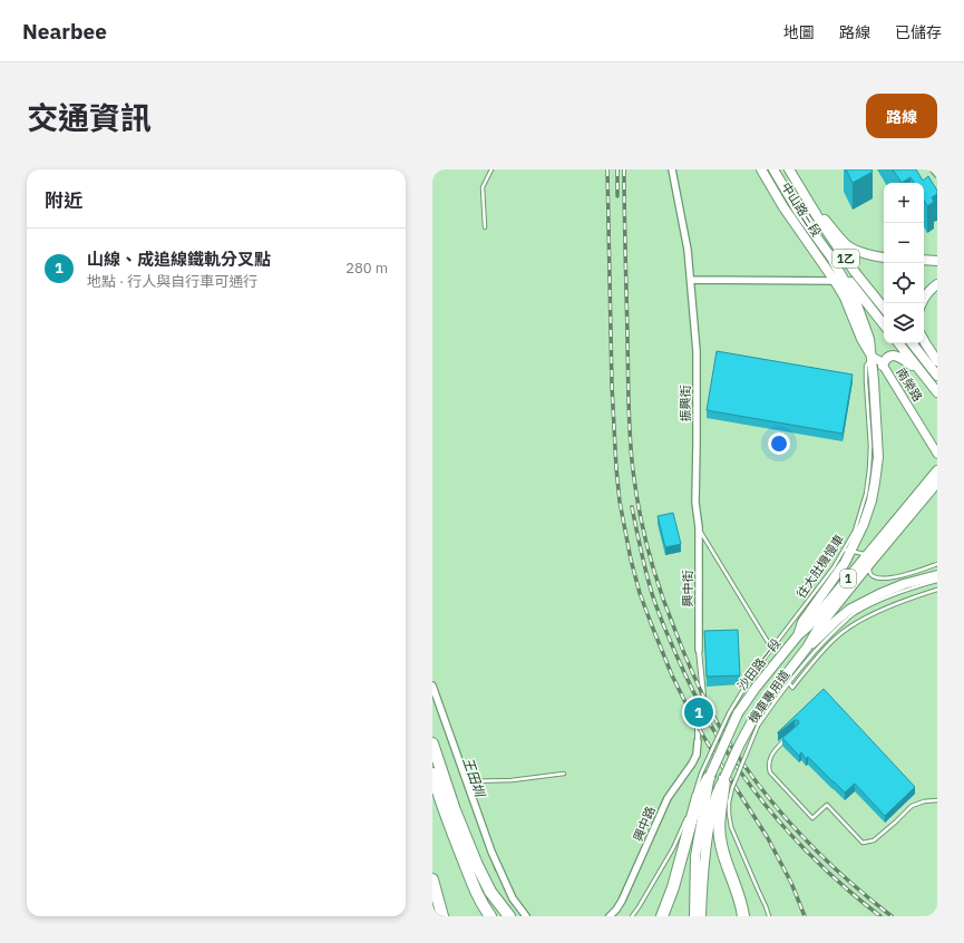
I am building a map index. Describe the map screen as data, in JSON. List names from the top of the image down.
{
  "streets": {
    "main road": [
      "中山路三段",
      "1乙",
      "1",
      "沙田路一段"
    ],
    "street": [
      "南榮路",
      "振興街",
      "興中街",
      "興中路"
    ],
    "lane": ["往大肚機慢車", "機車專用道"]
  },
  "crossings": [
    ["中山路三段", "南榮路"],
    ["振興街", "興中街"],
    ["往大肚機慢車", "沙田路一段"]
  ],
  "water": ["王田圳"],
  "page": {
    "header": "Nearbee",
    "nav": ["地圖", "路線", "已儲存"],
    "title": "交通資訊",
    "buttons": "路線",
    "heading": "附近",
    "map_buttons": ["+", "−"],
    "list": [
      {
        "mark": "1",
        "name": "山線、成追線鐵軌分叉點",
        "note": "地點 · 行人與自行車可通行",
        "value": "280 m"
      }
    ],
    "pins": "1"
  }
}
